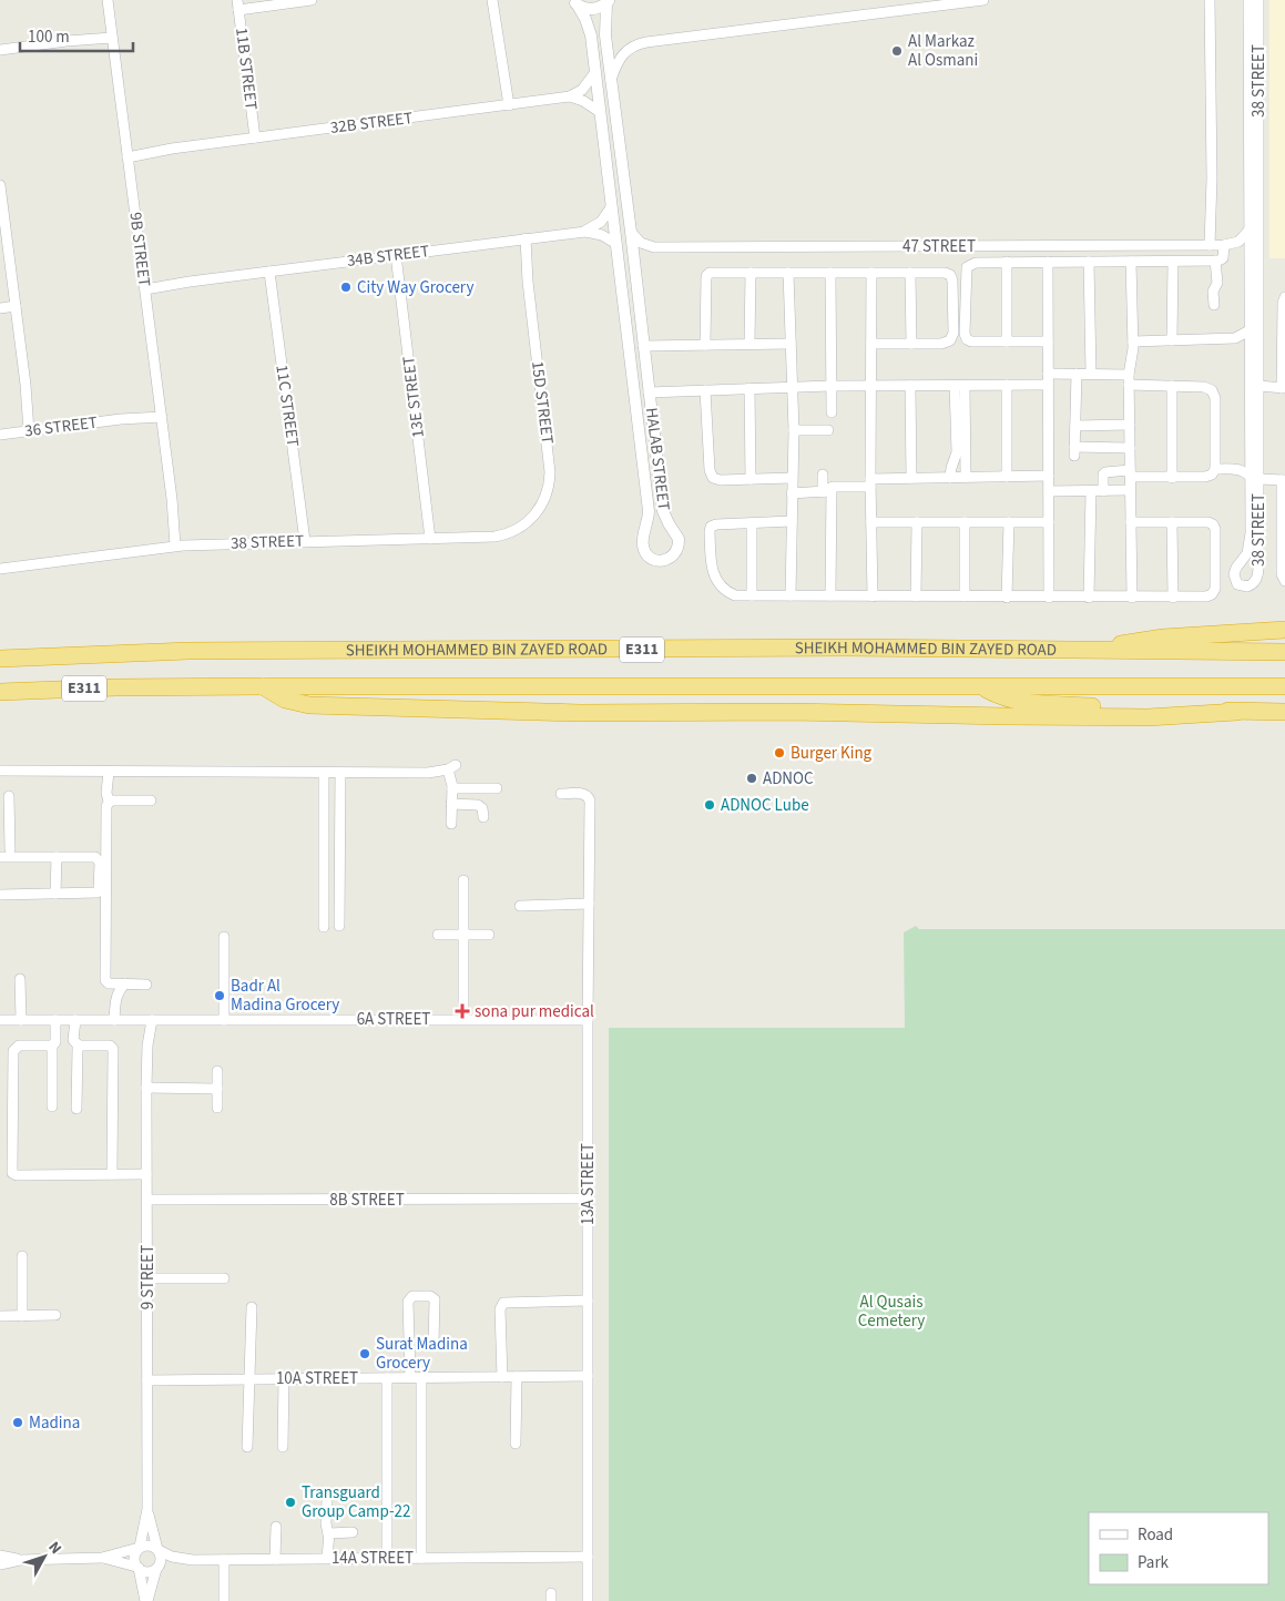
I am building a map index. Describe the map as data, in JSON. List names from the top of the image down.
{
  "streets": {
    "highway": ["E311", "SHEIKH MOHAMMED BIN ZAYED ROAD"],
    "street": [
      "11B STREET",
      "38 STREET",
      "32B STREET",
      "47 STREET",
      "9B STREET",
      "34B STREET",
      "13E STREET",
      "15D STREET",
      "11C STREET",
      "36 STREET",
      "HALAB STREET",
      "6A STREET",
      "13A STREET",
      "8B STREET",
      "9 STREET",
      "10A STREET",
      "14A STREET"
    ]
  },
  "crossings": [
    ["11B STREET", "32B STREET"],
    ["38 STREET", "47 STREET"],
    ["38 STREET", "9B STREET"],
    ["38 STREET", "13E STREET"],
    ["38 STREET", "15D STREET"],
    ["38 STREET", "11C STREET"],
    ["32B STREET", "9B STREET"],
    ["9B STREET", "34B STREET"],
    ["9B STREET", "36 STREET"],
    ["34B STREET", "13E STREET"],
    ["34B STREET", "15D STREET"],
    ["34B STREET", "11C STREET"],
    ["34B STREET", "HALAB STREET"],
    ["6A STREET", "13A STREET"],
    ["6A STREET", "9 STREET"],
    ["13A STREET", "8B STREET"],
    ["13A STREET", "10A STREET"],
    ["13A STREET", "14A STREET"],
    ["8B STREET", "9 STREET"],
    ["9 STREET", "10A STREET"],
    ["9 STREET", "14A STREET"]
  ],
  "parks": ["Al Qusais Cemetery"],
  "places": {
    "other": [
      "Al Markaz Al Osmani",
      "City Way Grocery",
      "Burger King",
      "ADNOC",
      "ADNOC Lube",
      "Badr Al Madina Grocery",
      "Surat Madina Grocery",
      "Madina",
      "Transguard Group Camp-22"
    ],
    "health": ["sona pur medical"]
  },
  "legend": ["Road", "Park"],
  "scale_bar": "100 m",
  "north": "top right"
}
